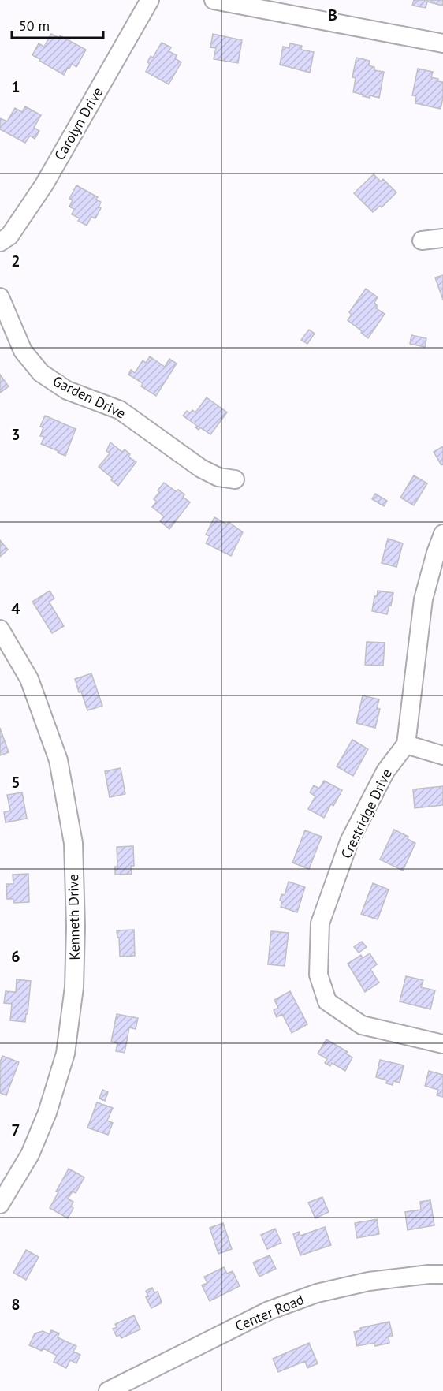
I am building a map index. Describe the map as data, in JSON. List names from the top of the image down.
{
  "streets": {
    "street": [
      "Carolyn Drive",
      "Garden Drive",
      "Crestridge Drive",
      "Kenneth Drive",
      "Center Road"
    ]
  },
  "scale_bar": "50 m",
  "grid": {
    "columns": ["B"],
    "rows": [
      "1",
      "2",
      "3",
      "4",
      "5",
      "6",
      "7",
      "8"
    ]
  }
}
